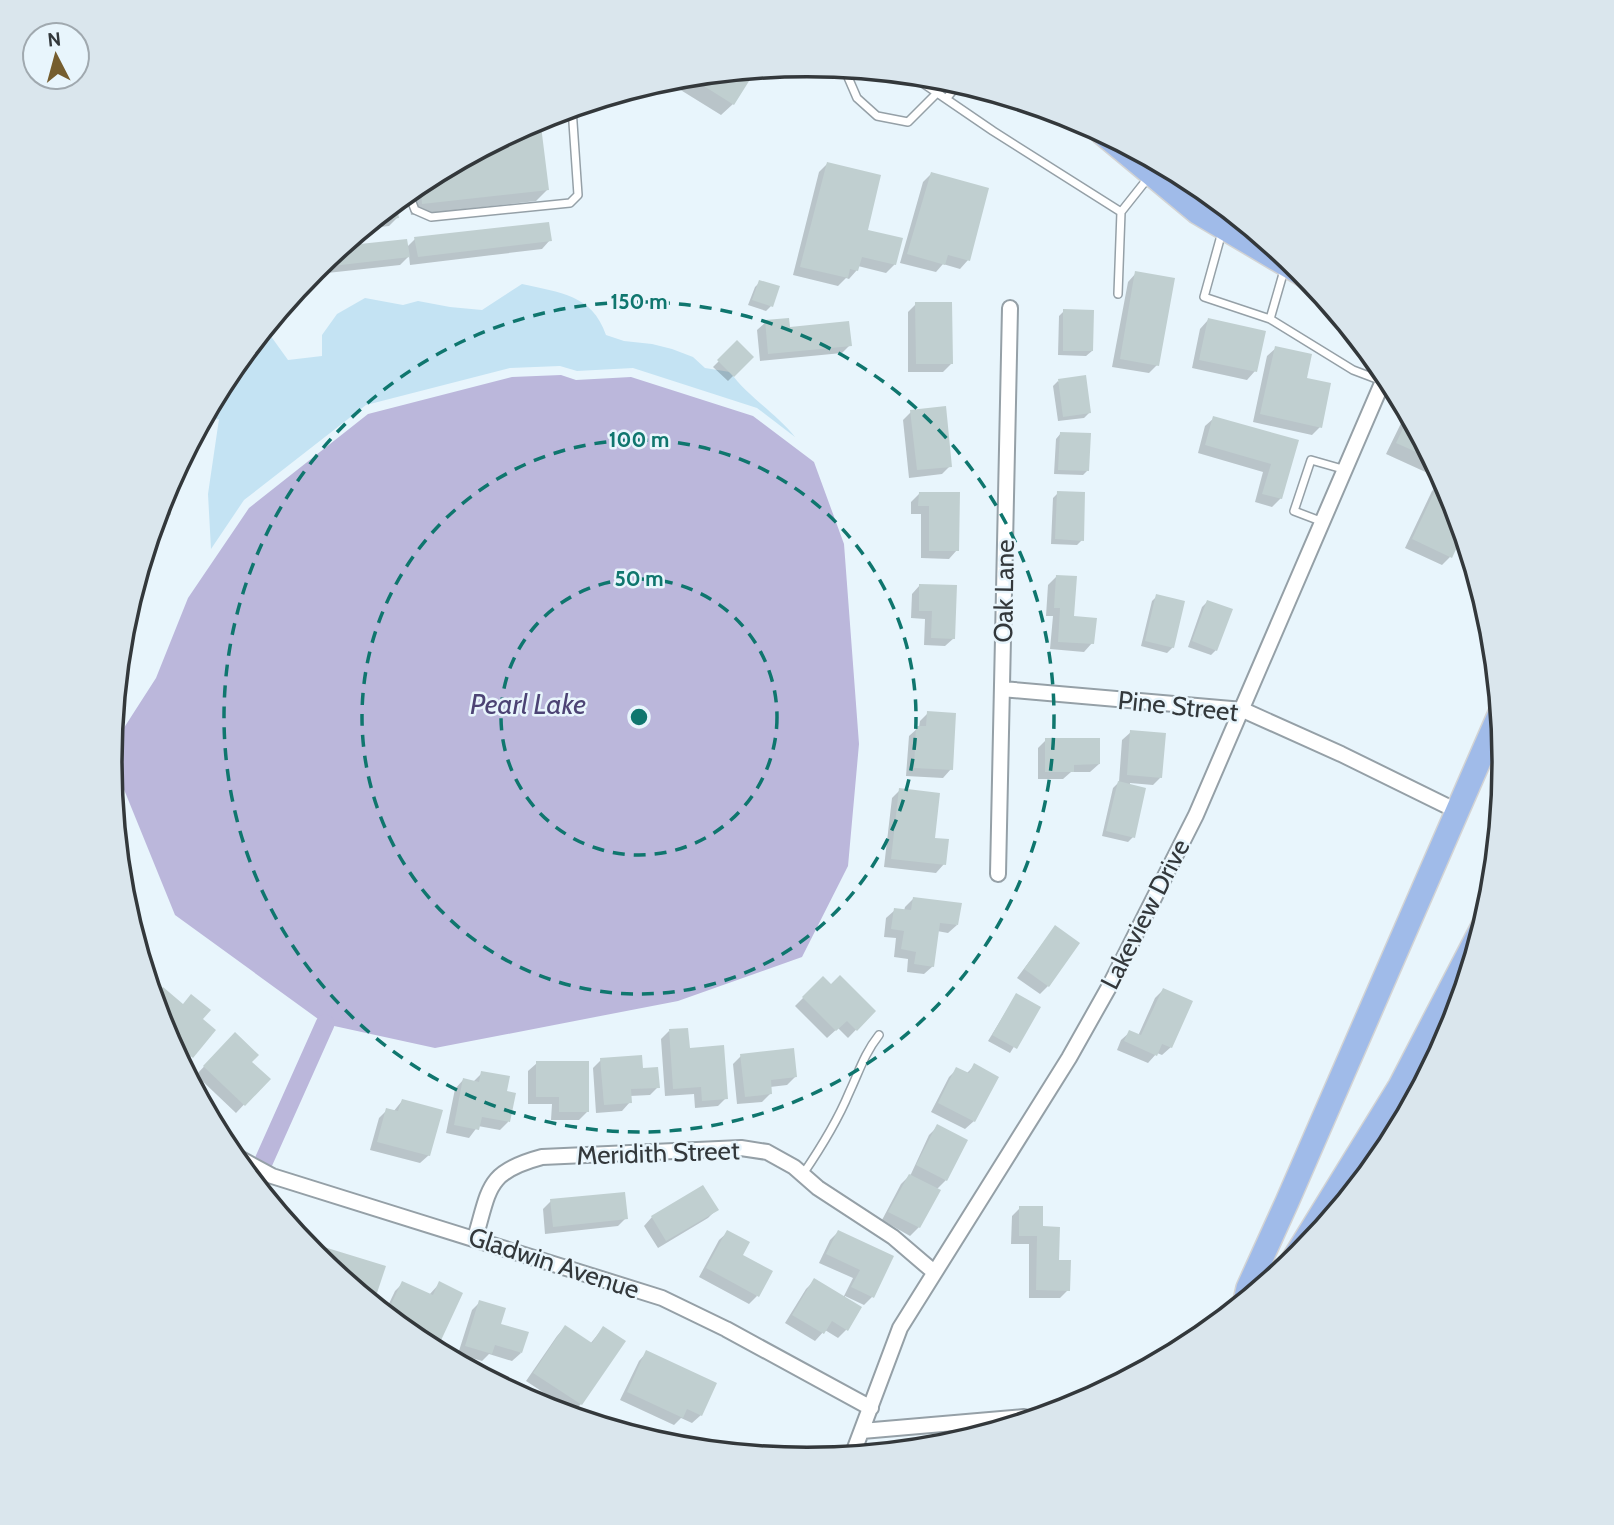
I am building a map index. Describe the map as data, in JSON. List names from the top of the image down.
{
  "streets": {
    "street": [
      "Oak Lane",
      "Pine Street",
      "Lakeview Drive",
      "Meridith Street",
      "Gladwin Avenue"
    ]
  },
  "crossings": [
    ["Oak Lane", "Pine Street"],
    ["Pine Street", "Lakeview Drive"],
    ["Lakeview Drive", "Meridith Street"],
    ["Lakeview Drive", "Gladwin Avenue"],
    ["Meridith Street", "Gladwin Avenue"]
  ],
  "water": ["Pearl Lake"],
  "north": "top",
  "rings": ["150 m", "100 m", "50 m"]
}
